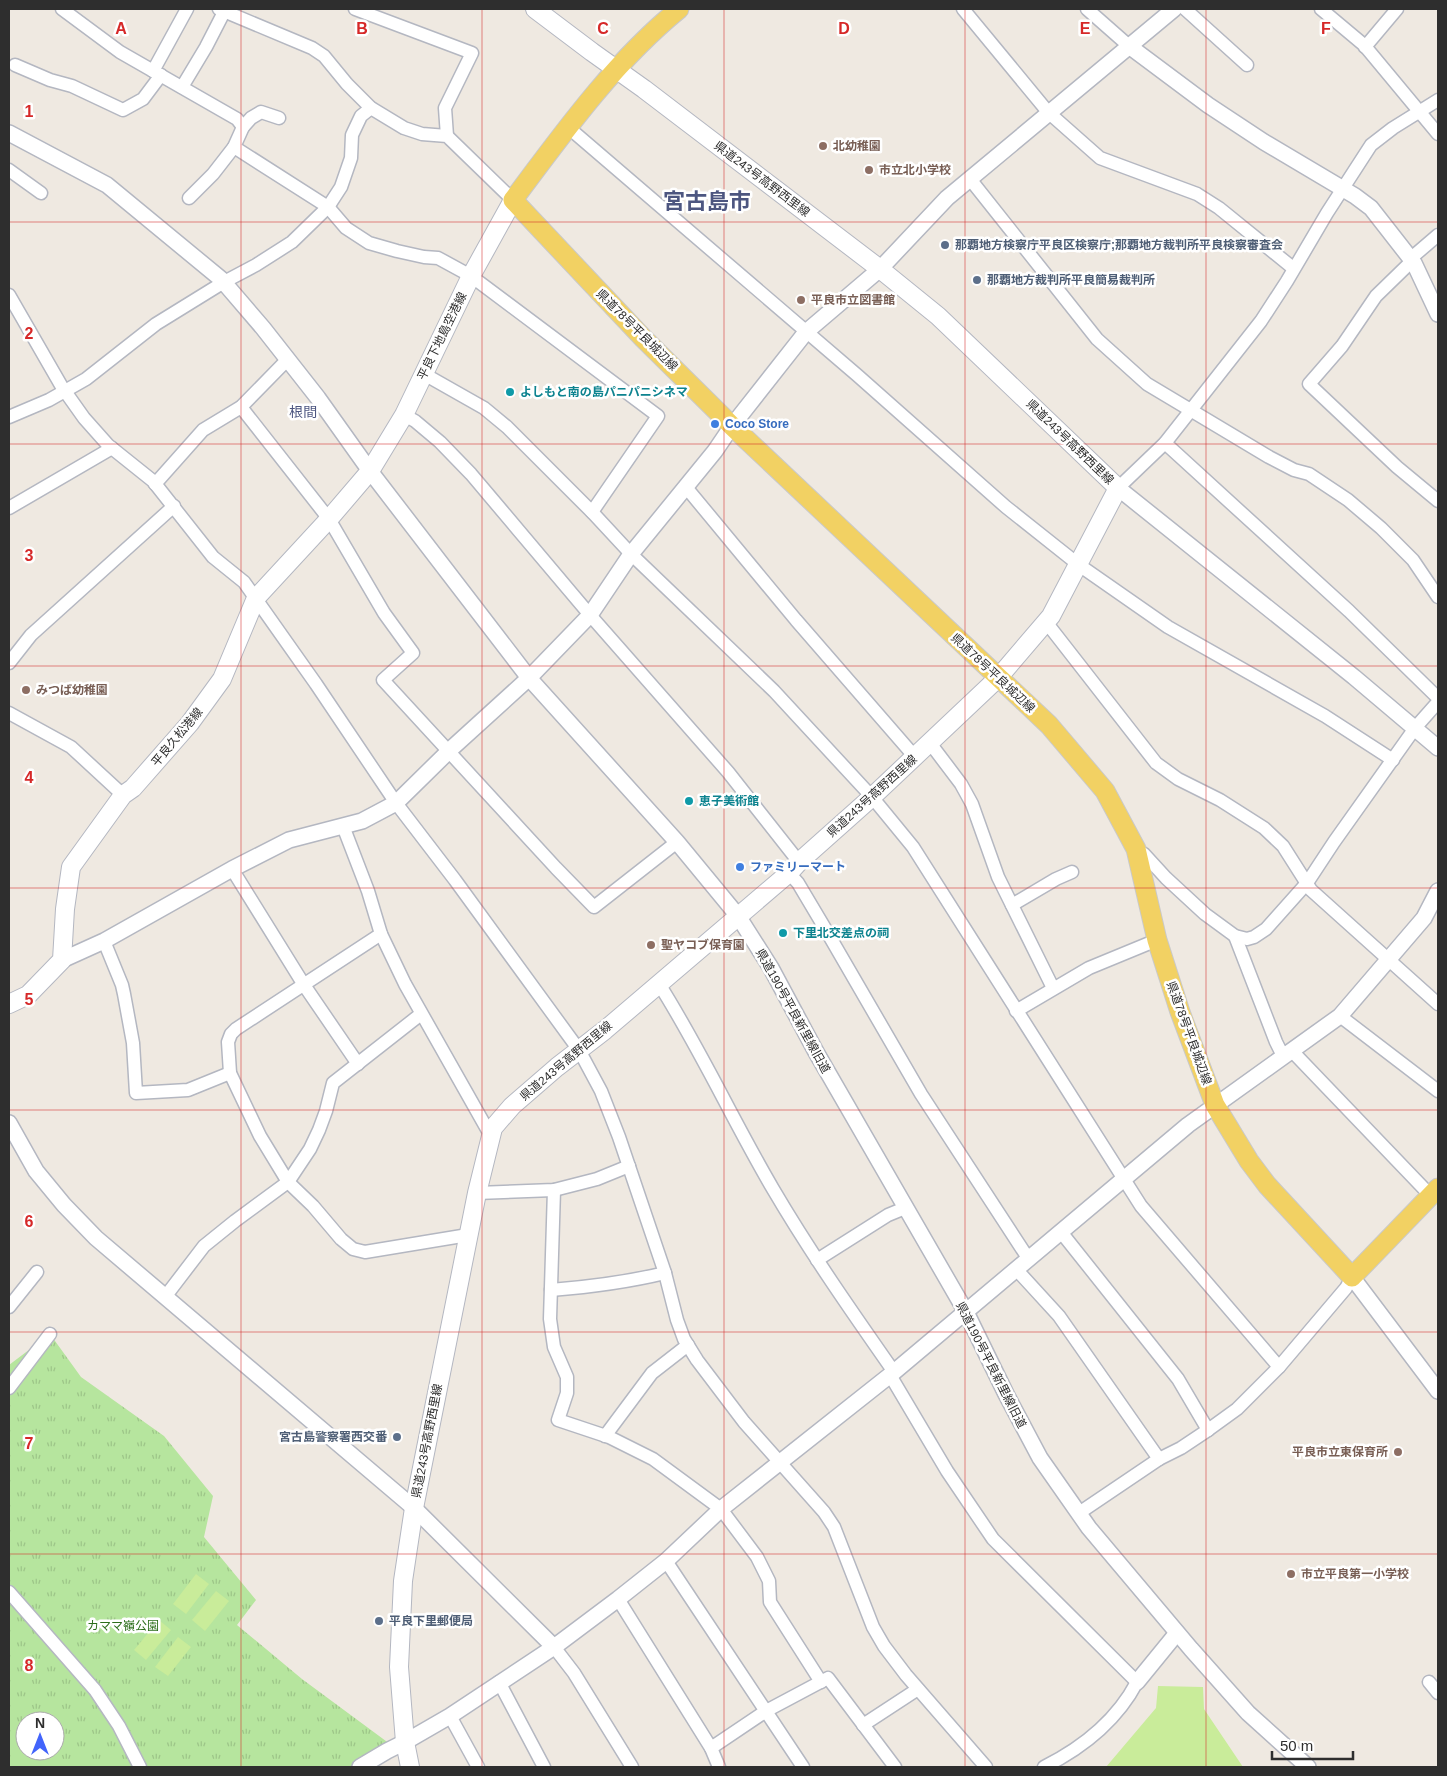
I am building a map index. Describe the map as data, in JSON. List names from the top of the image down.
{
  "streets": {
    "main road": [
      "県道243号高野西里線",
      "県道78号平良城辺線",
      "平良下地島空港線",
      "平良久松港線"
    ],
    "street": ["県道190号平良新里線旧道"]
  },
  "crossings": [
    ["県道243号高野西里線", "県道78号平良城辺線"],
    ["県道243号高野西里線", "県道190号平良新里線旧道"],
    ["県道78号平良城辺線", "平良下地島空港線"],
    ["平良下地島空港線", "平良久松港線"],
    ["平良下地島空港線", "県道190号平良新里線旧道"],
    ["平良久松港線", "県道190号平良新里線旧道"]
  ],
  "districts": ["宮古島市", "根間"],
  "parks": ["カママ嶺公園"],
  "places": [
    "北幼稚園",
    "市立北小学校",
    "那覇地方検察庁平良区検察庁;那覇地方裁判所平良検察審査会",
    "那覇地方裁判所平良簡易裁判所",
    "平良市立図書館",
    "よしもと南の島パニパニシネマ",
    "Coco Store",
    "みつば幼稚園",
    "恵子美術館",
    "ファミリーマート",
    "下里北交差点の祠",
    "聖ヤコブ保育園",
    "宮古島警察署西交番",
    "平良市立東保育所",
    "市立平良第一小学校",
    "平良下里郵便局"
  ],
  "scale_bar": "50 m",
  "north": "top",
  "grid": {
    "columns": [
      "A",
      "B",
      "C",
      "D",
      "E",
      "F"
    ],
    "rows": [
      "1",
      "2",
      "3",
      "4",
      "5",
      "6",
      "7",
      "8"
    ]
  }
}
